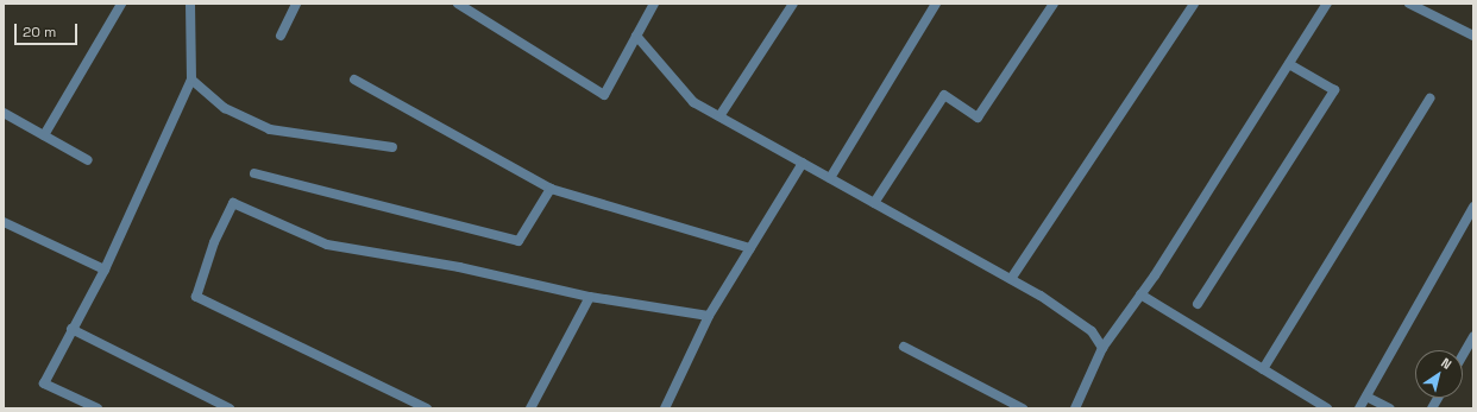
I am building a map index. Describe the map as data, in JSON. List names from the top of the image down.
{
  "scale_bar": "20 m",
  "north": "top right"
}
